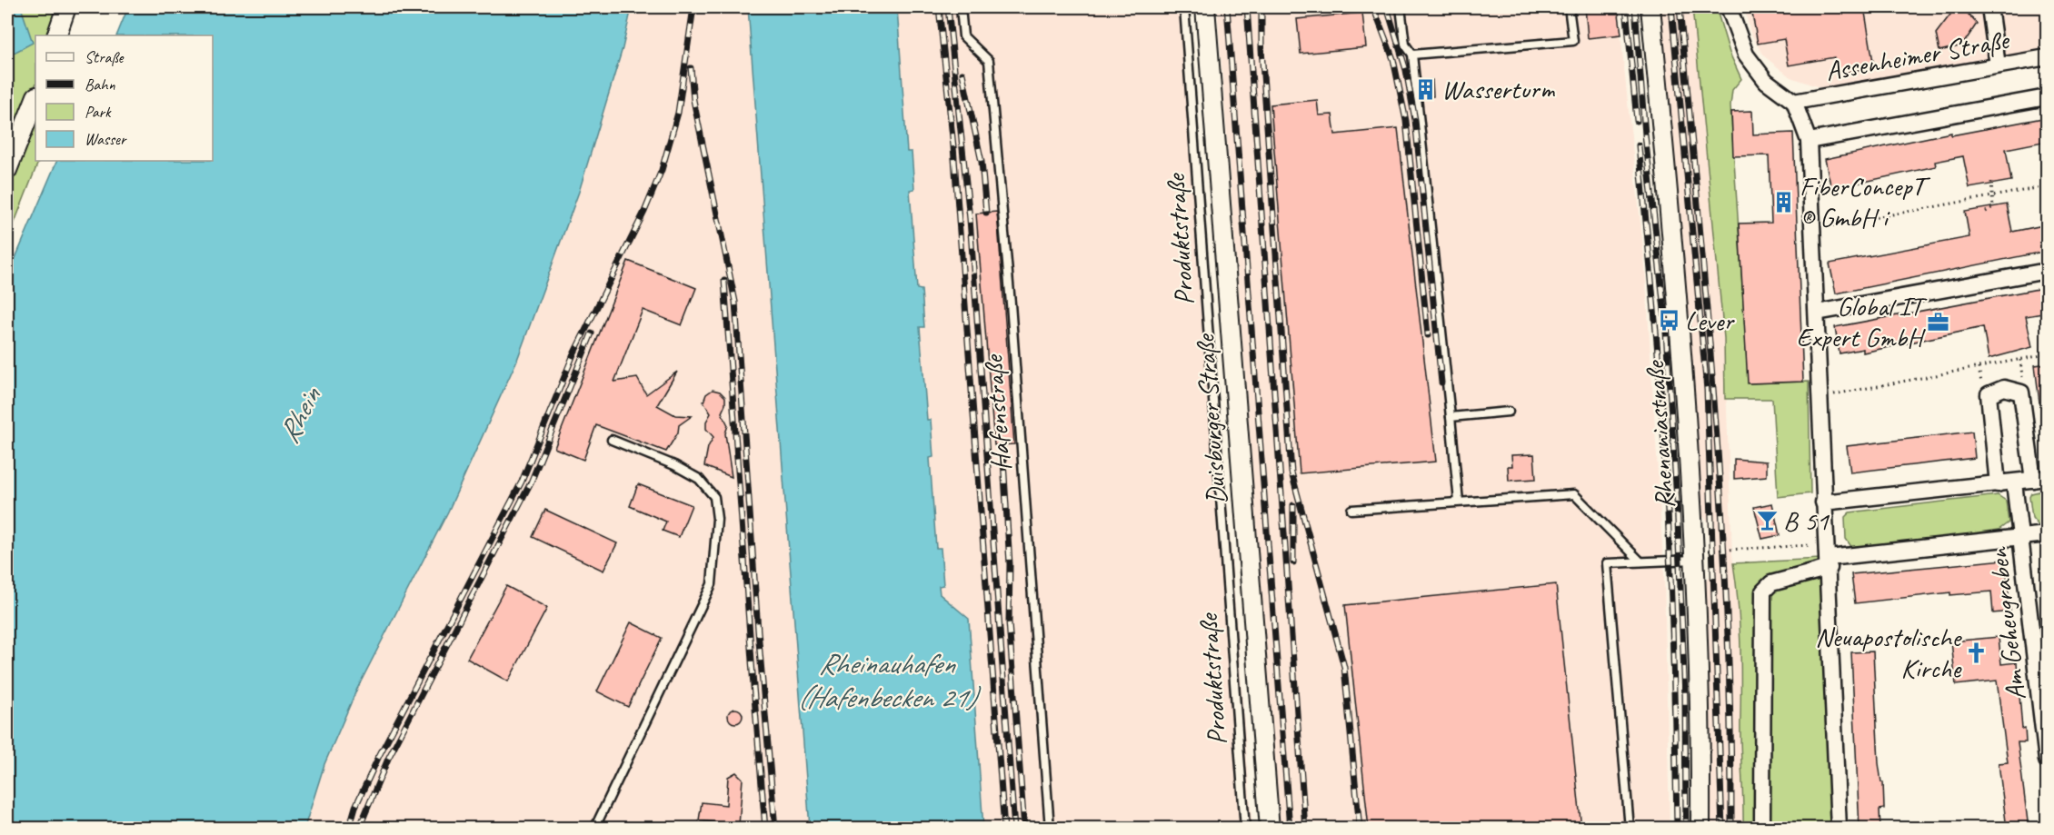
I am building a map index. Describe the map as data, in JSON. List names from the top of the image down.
{
  "streets": {
    "street": [
      "Assenheimer Straße",
      "Duisburger Straße",
      "Rhenaniastraße",
      "Am Geheugraben"
    ],
    "lane": ["Produktstraße", "Hafenstraße"]
  },
  "water": ["Rhein", "Rheinauhafen (Hafenbecken 21)"],
  "places": {
    "building": ["Wasserturm", "FiberConcepT ® GmbH i"],
    "bus stop": ["Lever"],
    "office": ["Global IT Expert GmbH"],
    "bar": ["B 51"],
    "church": ["Neuapostolische Kirche"]
  },
  "legend": [
    "Straße",
    "Bahn",
    "Park",
    "Wasser"
  ]
}
